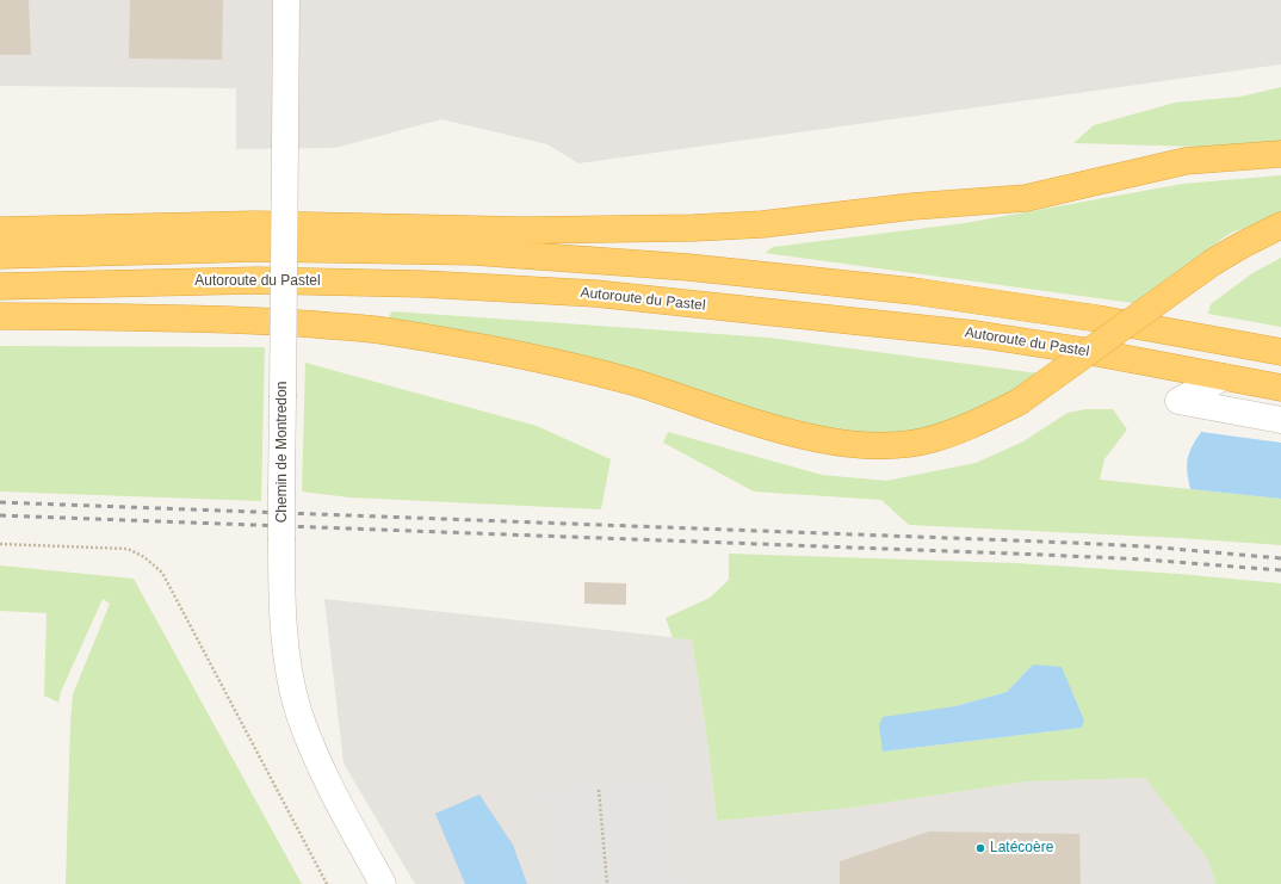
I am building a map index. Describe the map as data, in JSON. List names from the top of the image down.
{
  "streets": {
    "highway": ["Autoroute du Pastel"],
    "street": ["Chemin de Montredon"]
  },
  "places": ["Latécoère"]
}
